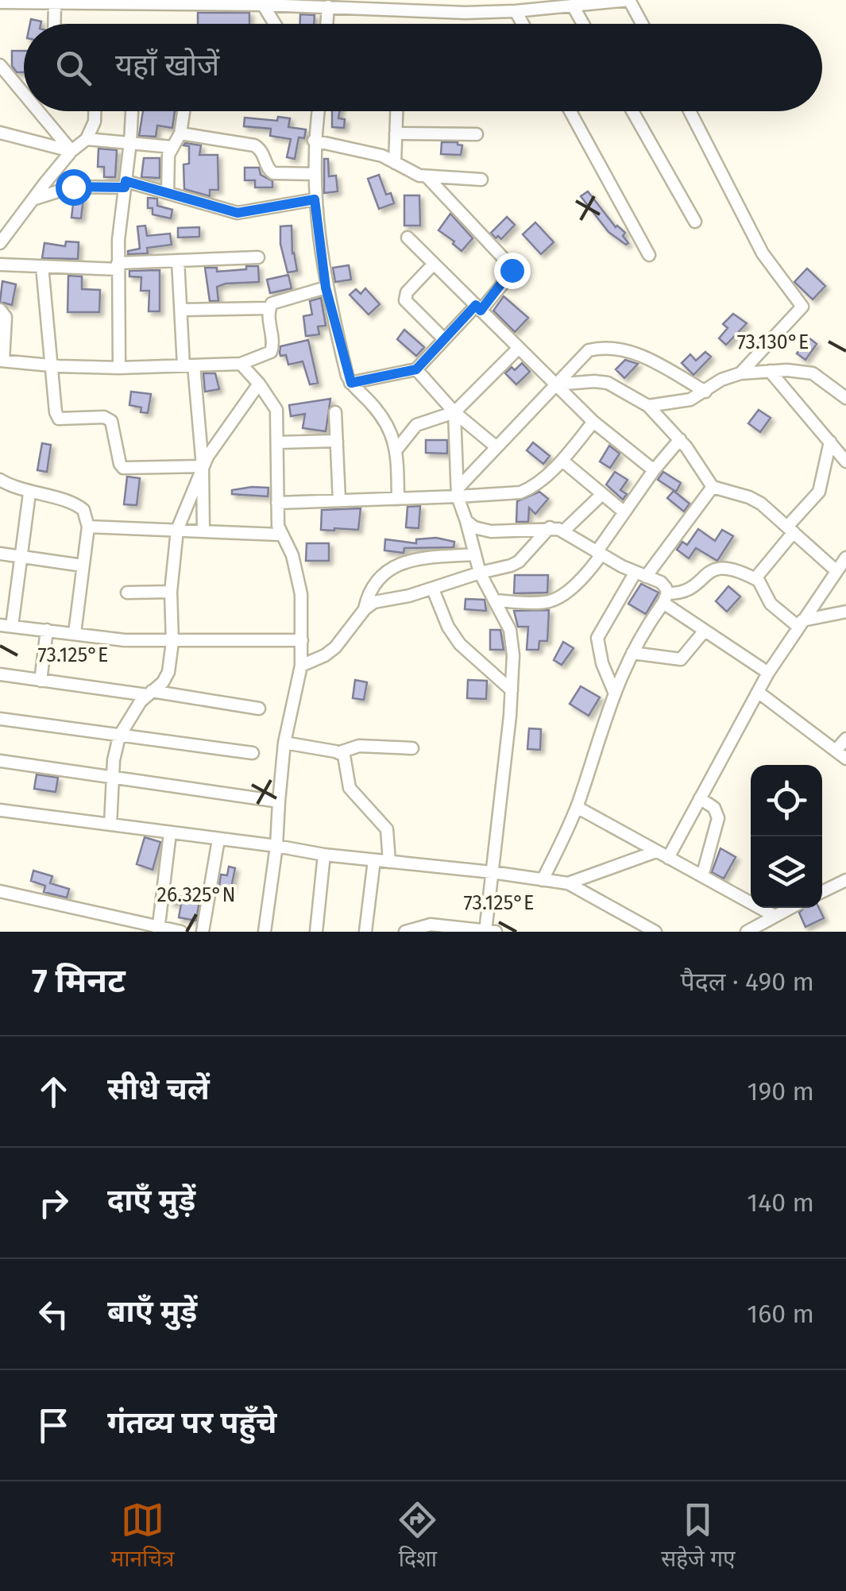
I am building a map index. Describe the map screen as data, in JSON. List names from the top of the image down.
{
  "page": {
    "search": "यहाँ खोजें",
    "heading": ["7 मिनट", "पैदल · 490 m"],
    "list": [
      ["सीधे चलें", "190 m"],
      ["दाएँ मुड़ें", "140 m"],
      ["बाएँ मुड़ें", "160 m"],
      "गंतव्य पर पहुँचे"
    ],
    "nav": ["मानचित्र", "दिशा", "सहेजे गए"]
  },
  "coordinates": ["73.130°E", "73.125°E", "26.325°N"]
}
